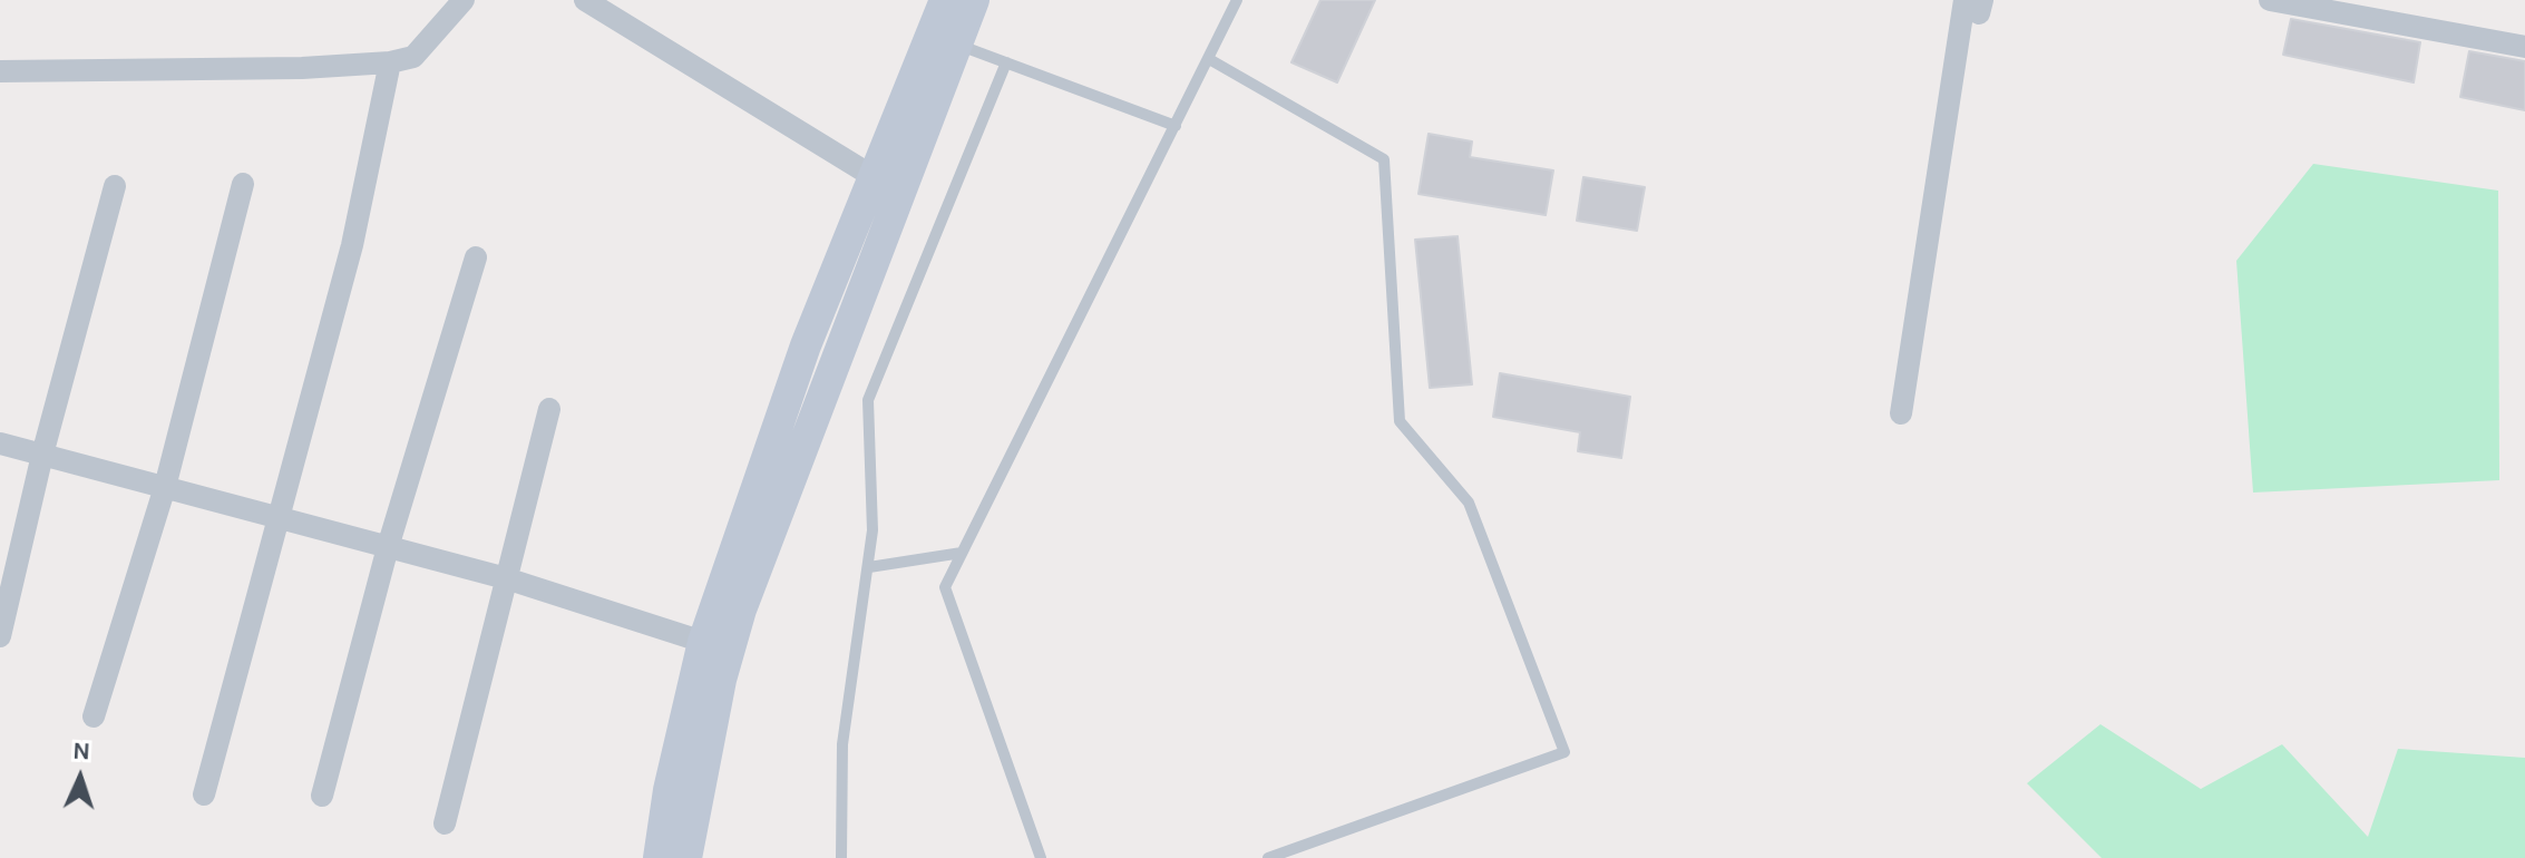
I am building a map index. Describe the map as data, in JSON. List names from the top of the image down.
{
  "north": "top"
}
